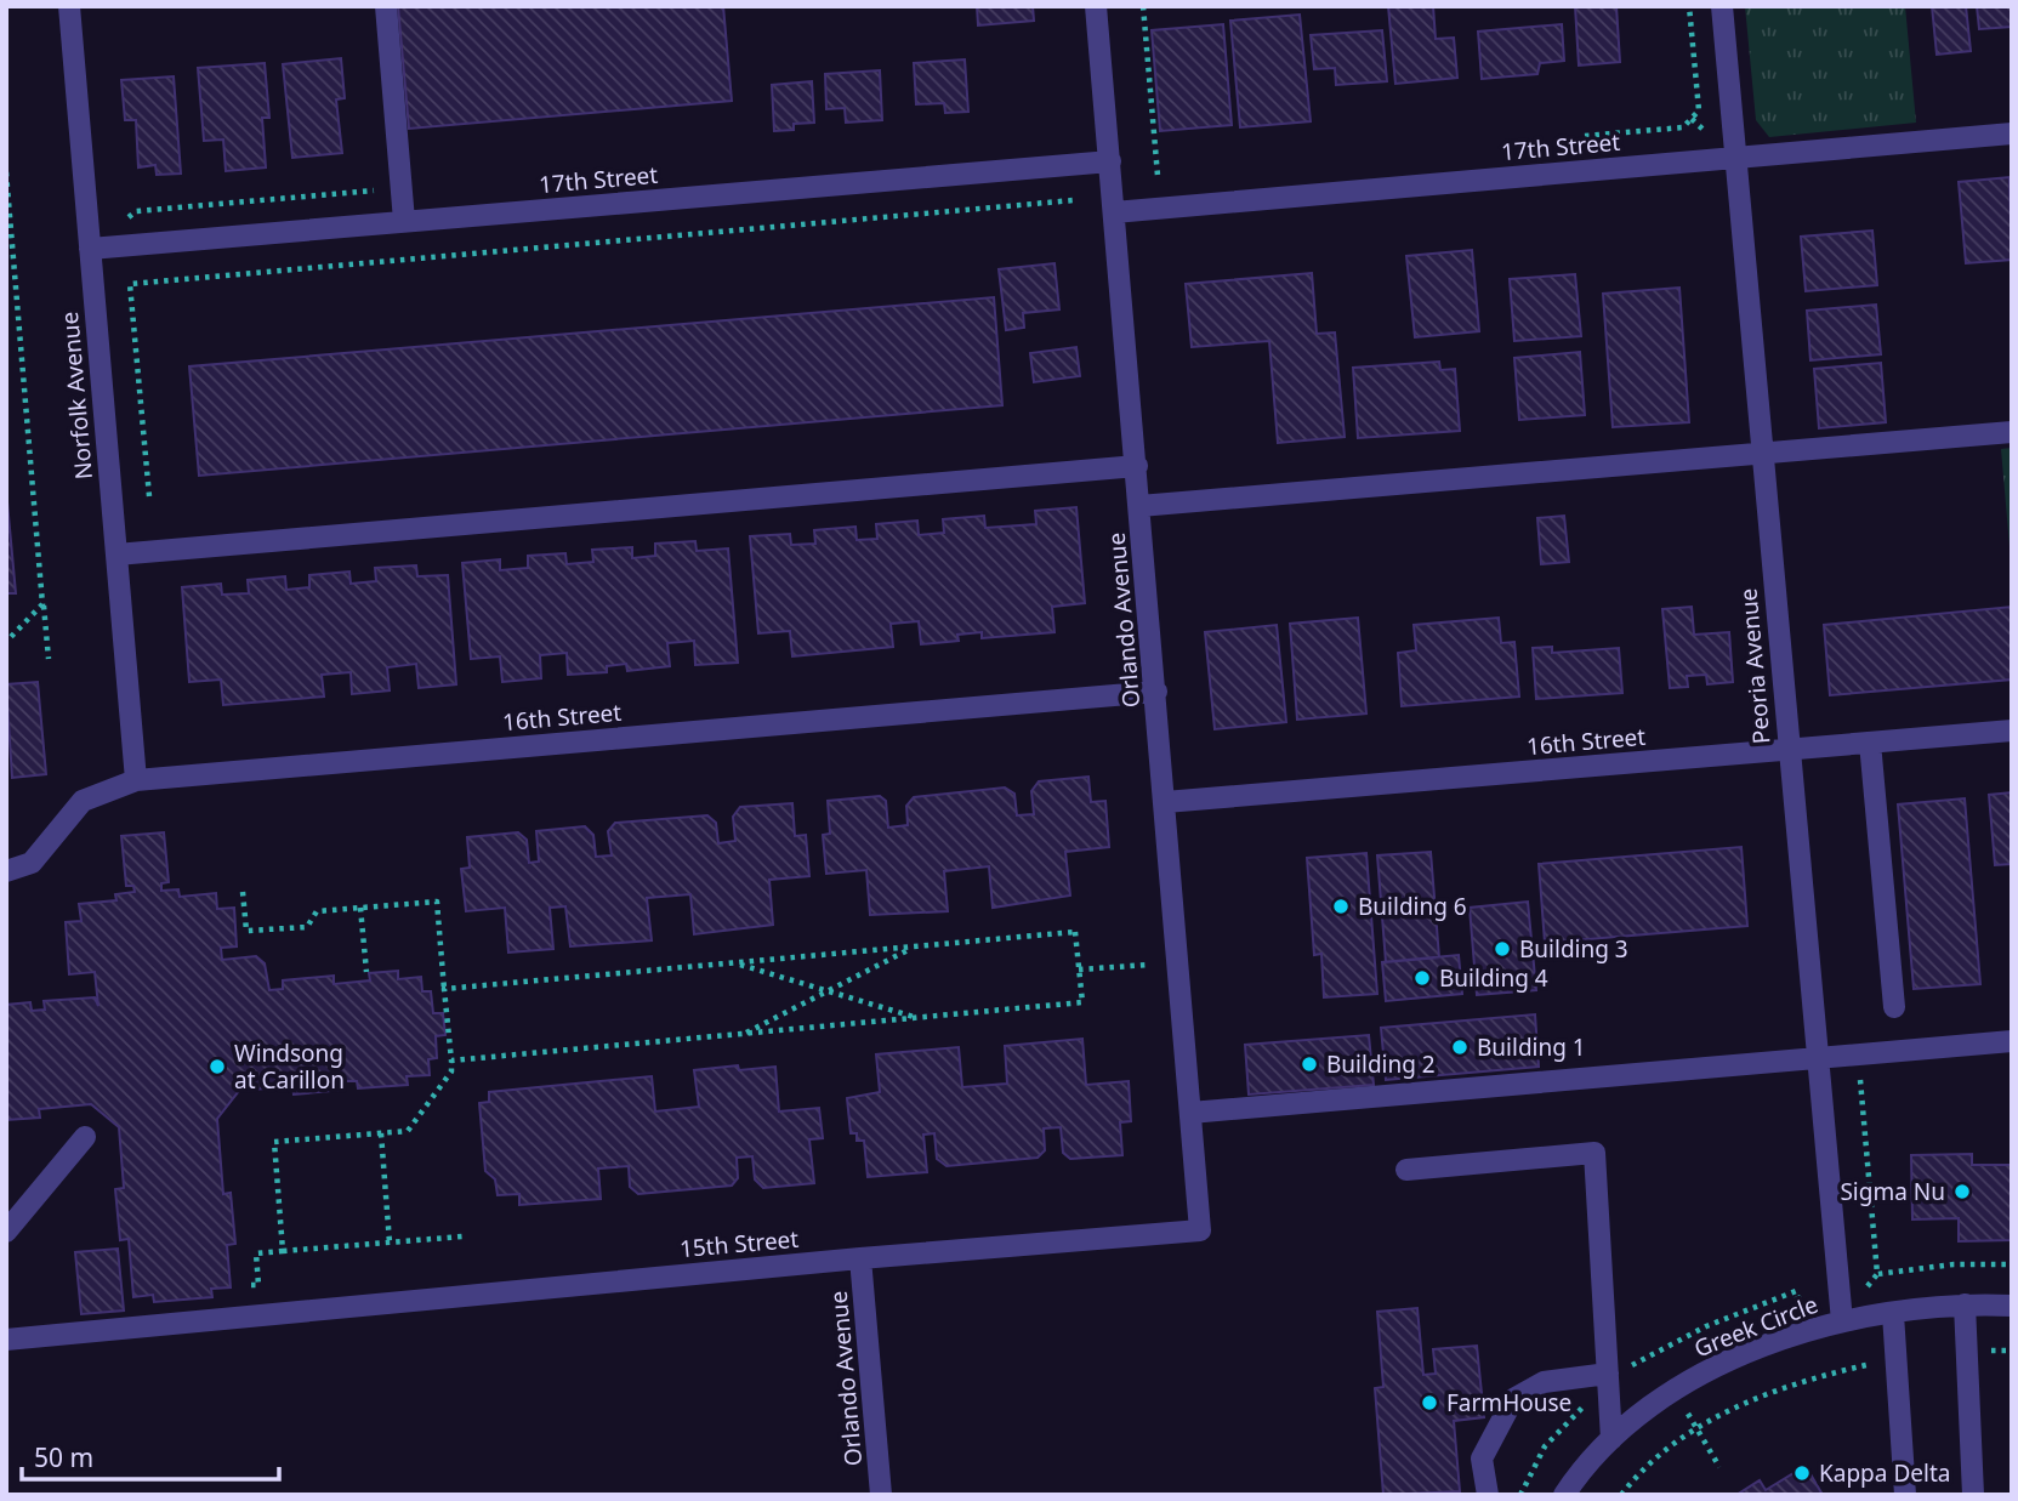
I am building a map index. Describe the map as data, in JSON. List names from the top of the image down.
{
  "streets": {
    "street": [
      "17th Street",
      "Norfolk Avenue",
      "Orlando Avenue",
      "Peoria Avenue",
      "16th Street",
      "15th Street",
      "Greek Circle"
    ]
  },
  "crossings": [
    ["17th Street", "Norfolk Avenue"],
    ["17th Street", "Orlando Avenue"],
    ["17th Street", "Peoria Avenue"],
    ["Norfolk Avenue", "16th Street"],
    ["Orlando Avenue", "16th Street"],
    ["Orlando Avenue", "15th Street"],
    ["Peoria Avenue", "16th Street"],
    ["Peoria Avenue", "Greek Circle"]
  ],
  "places": [
    "Building 6",
    "Building 3",
    "Building 4",
    "Building 1",
    "Building 2",
    "Windsong at Carillon",
    "Sigma Nu",
    "FarmHouse",
    "Kappa Delta"
  ],
  "scale_bar": "50 m"
}
